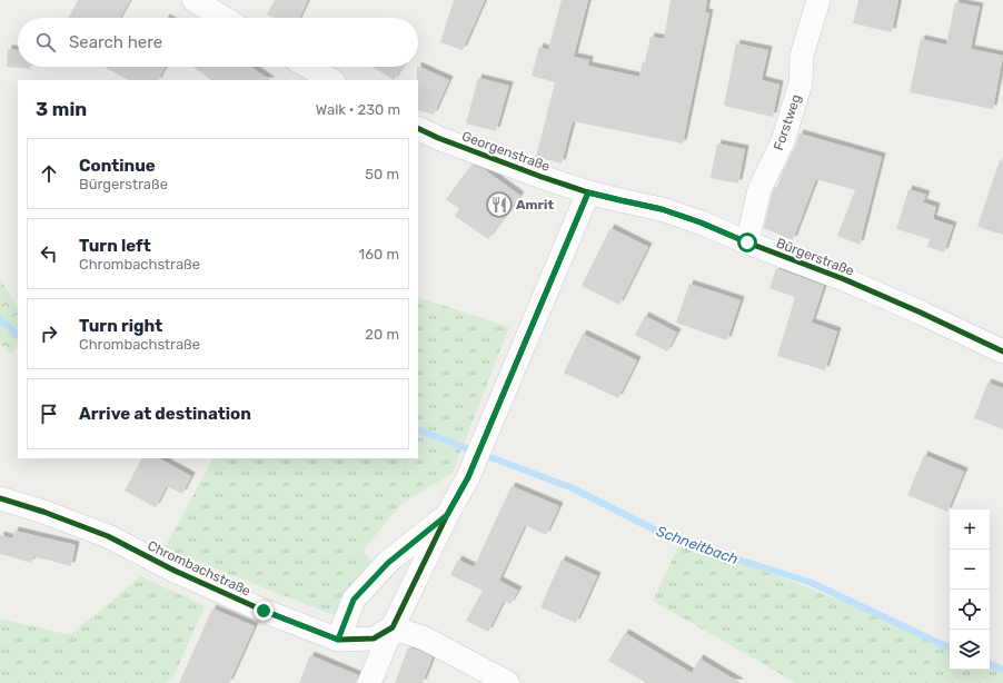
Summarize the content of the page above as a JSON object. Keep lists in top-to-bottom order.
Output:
{
  "streets": {
    "street": [
      "Forstweg",
      "Georgenstraße",
      "Bürgerstraße",
      "Chrombachstraße"
    ]
  },
  "crossings": [
    ["Forstweg", "Bürgerstraße"],
    ["Georgenstraße", "Bürgerstraße"]
  ],
  "water": ["Schneitbach"],
  "places": {
    "restaurant": ["Amrit"]
  },
  "page": {
    "search": "Search here",
    "heading": ["3 min", "Walk · 230 m"],
    "list": [
      ["Continue", "Bürgerstraße", "50 m"],
      ["Turn left", "Chrombachstraße", "160 m"],
      ["Turn right", "Chrombachstraße", "20 m"],
      "Arrive at destination"
    ],
    "map_buttons": ["+", "−"]
  }
}
